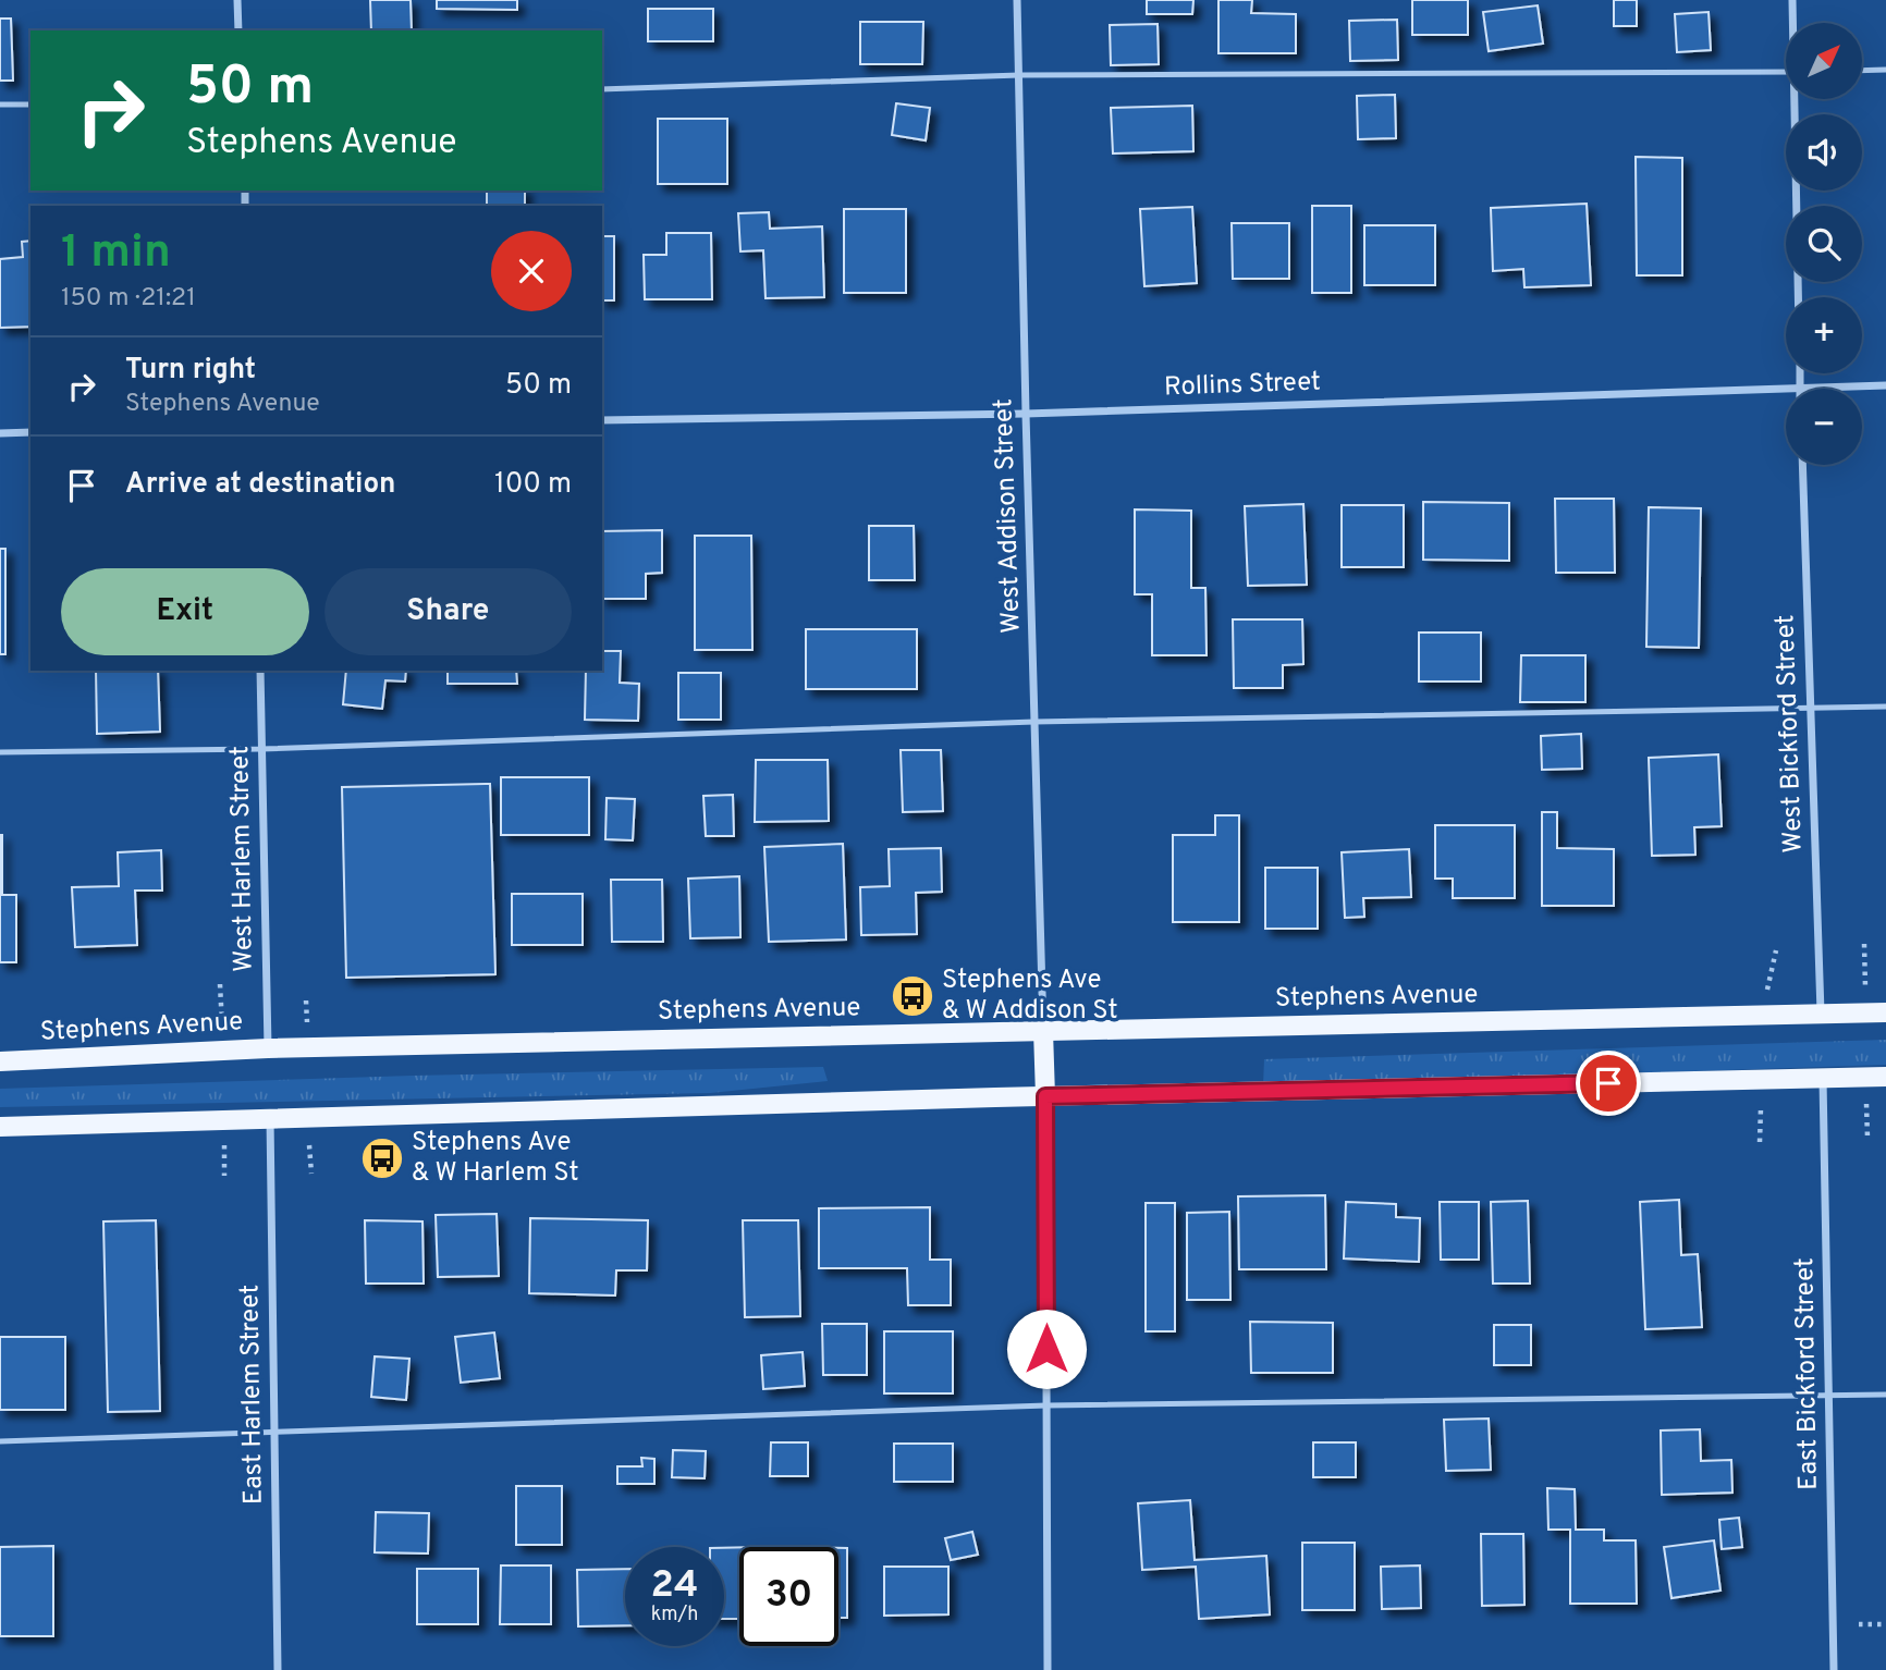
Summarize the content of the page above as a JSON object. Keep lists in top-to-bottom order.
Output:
{
  "streets": {
    "main road": ["Stephens Avenue"],
    "street": [
      "Rollins Street",
      "West Addison Street",
      "West Bickford Street",
      "West Harlem Street",
      "East Bickford Street",
      "East Harlem Street"
    ]
  },
  "crossings": [
    ["Rollins Street", "West Addison Street"],
    ["West Addison Street", "Stephens Avenue"],
    ["West Bickford Street", "Stephens Avenue"],
    ["West Harlem Street", "Stephens Avenue"]
  ],
  "places": {
    "bus stop": ["Stephens Ave & W Addison St", "Stephens Ave & W Harlem St"]
  },
  "north": "top right",
  "page": {
    "map_buttons": ["+", "−"],
    "turn": ["50 m", "Stephens Avenue"],
    "heading": ["1 min", "150 m · 21:21"],
    "list": [
      {
        "name": "Turn right",
        "note": "Stephens Avenue",
        "value": "50 m"
      },
      {
        "name": "Arrive at destination",
        "value": "100 m"
      }
    ],
    "buttons": ["Exit", "Share"],
    "speed": "24 km/h",
    "limit": "30"
  }
}
